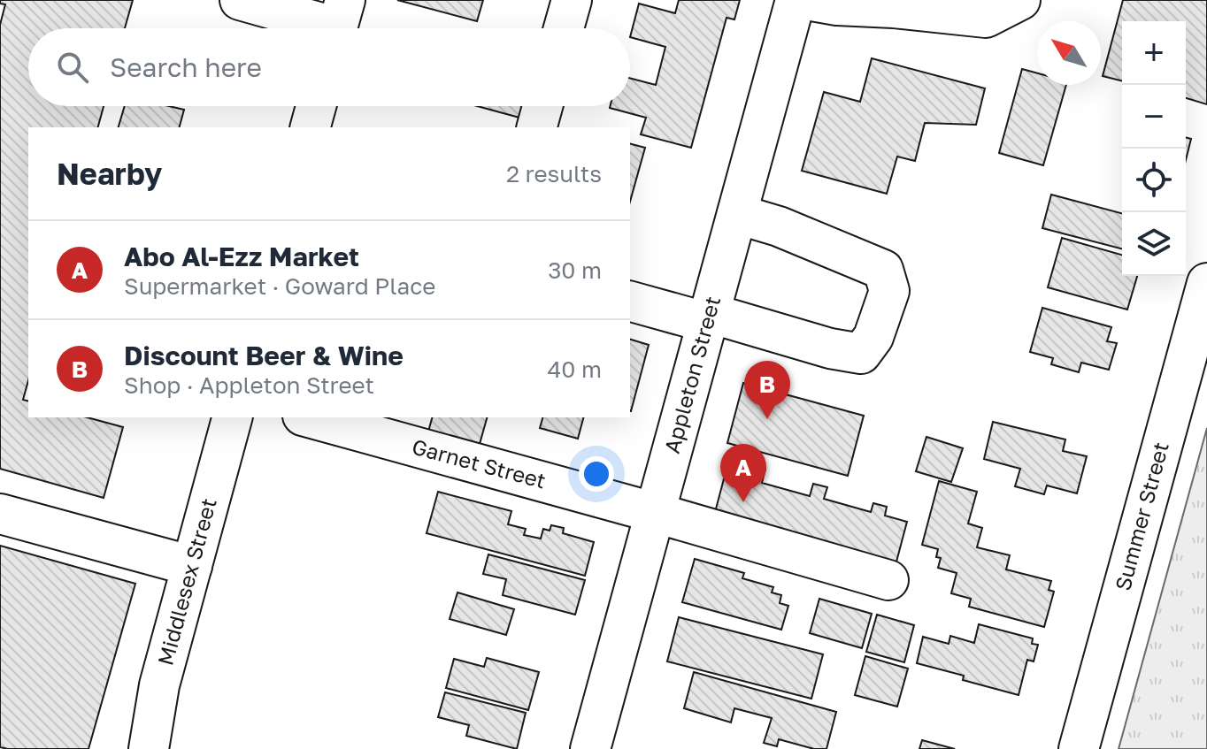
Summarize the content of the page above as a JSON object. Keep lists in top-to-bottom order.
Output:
{
  "streets": {
    "street": [
      "Appleton Street",
      "Garnet Street",
      "Summer Street",
      "Middlesex Street"
    ]
  },
  "crossings": [
    ["Appleton Street", "Garnet Street"]
  ],
  "north": "top left",
  "page": {
    "map_buttons": ["+", "−"],
    "search": "Search here",
    "heading": ["Nearby", "2 results"],
    "list": [
      {
        "mark": "A",
        "name": "Abo Al-Ezz Market",
        "note": "Supermarket · Goward Place",
        "value": "30 m"
      },
      {
        "mark": "B",
        "name": "Discount Beer & Wine",
        "note": "Shop · Appleton Street",
        "value": "40 m"
      }
    ],
    "pins": ["B", "A"]
  }
}
